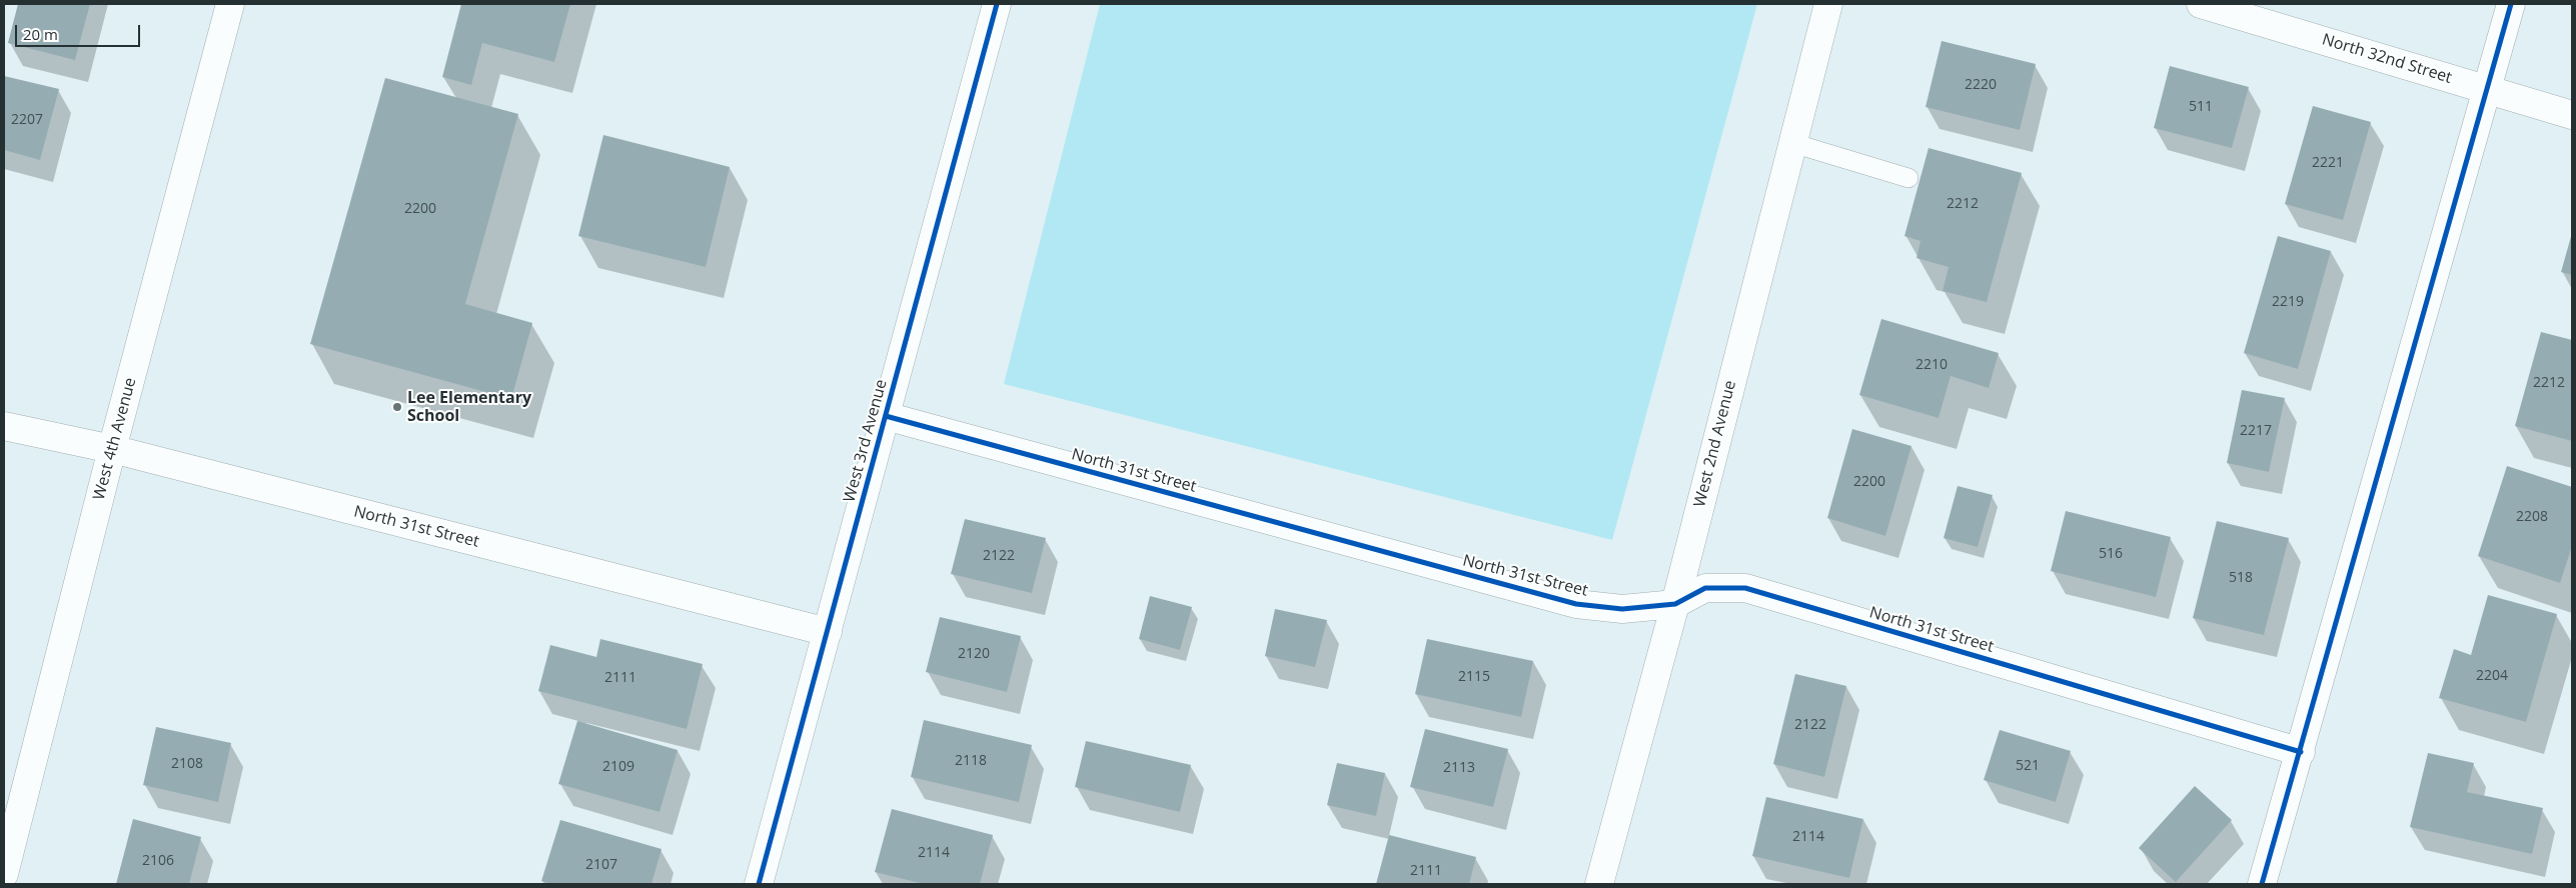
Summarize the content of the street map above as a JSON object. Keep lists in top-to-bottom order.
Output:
{
  "streets": {
    "street": [
      "North 32nd Street",
      "West 4th Avenue",
      "West 3rd Avenue",
      "West 2nd Avenue",
      "North 31st Street"
    ]
  },
  "crossings": [
    ["West 4th Avenue", "North 31st Street"],
    ["West 3rd Avenue", "North 31st Street"],
    ["West 2nd Avenue", "North 31st Street"]
  ],
  "places": ["Lee Elementary School"],
  "house_numbers": [
    "2220",
    "511",
    "2207",
    "2221",
    "2212",
    "2200",
    "2219",
    "2210",
    "2212",
    "2217",
    "2200",
    "2208",
    "516",
    "2122",
    "518",
    "2120",
    "2204",
    "2115",
    "2111",
    "2122",
    "2118",
    "2108",
    "521",
    "2109",
    "2113",
    "2114",
    "2114",
    "2106",
    "2107",
    "2111"
  ],
  "scale_bar": "20 m"
}
